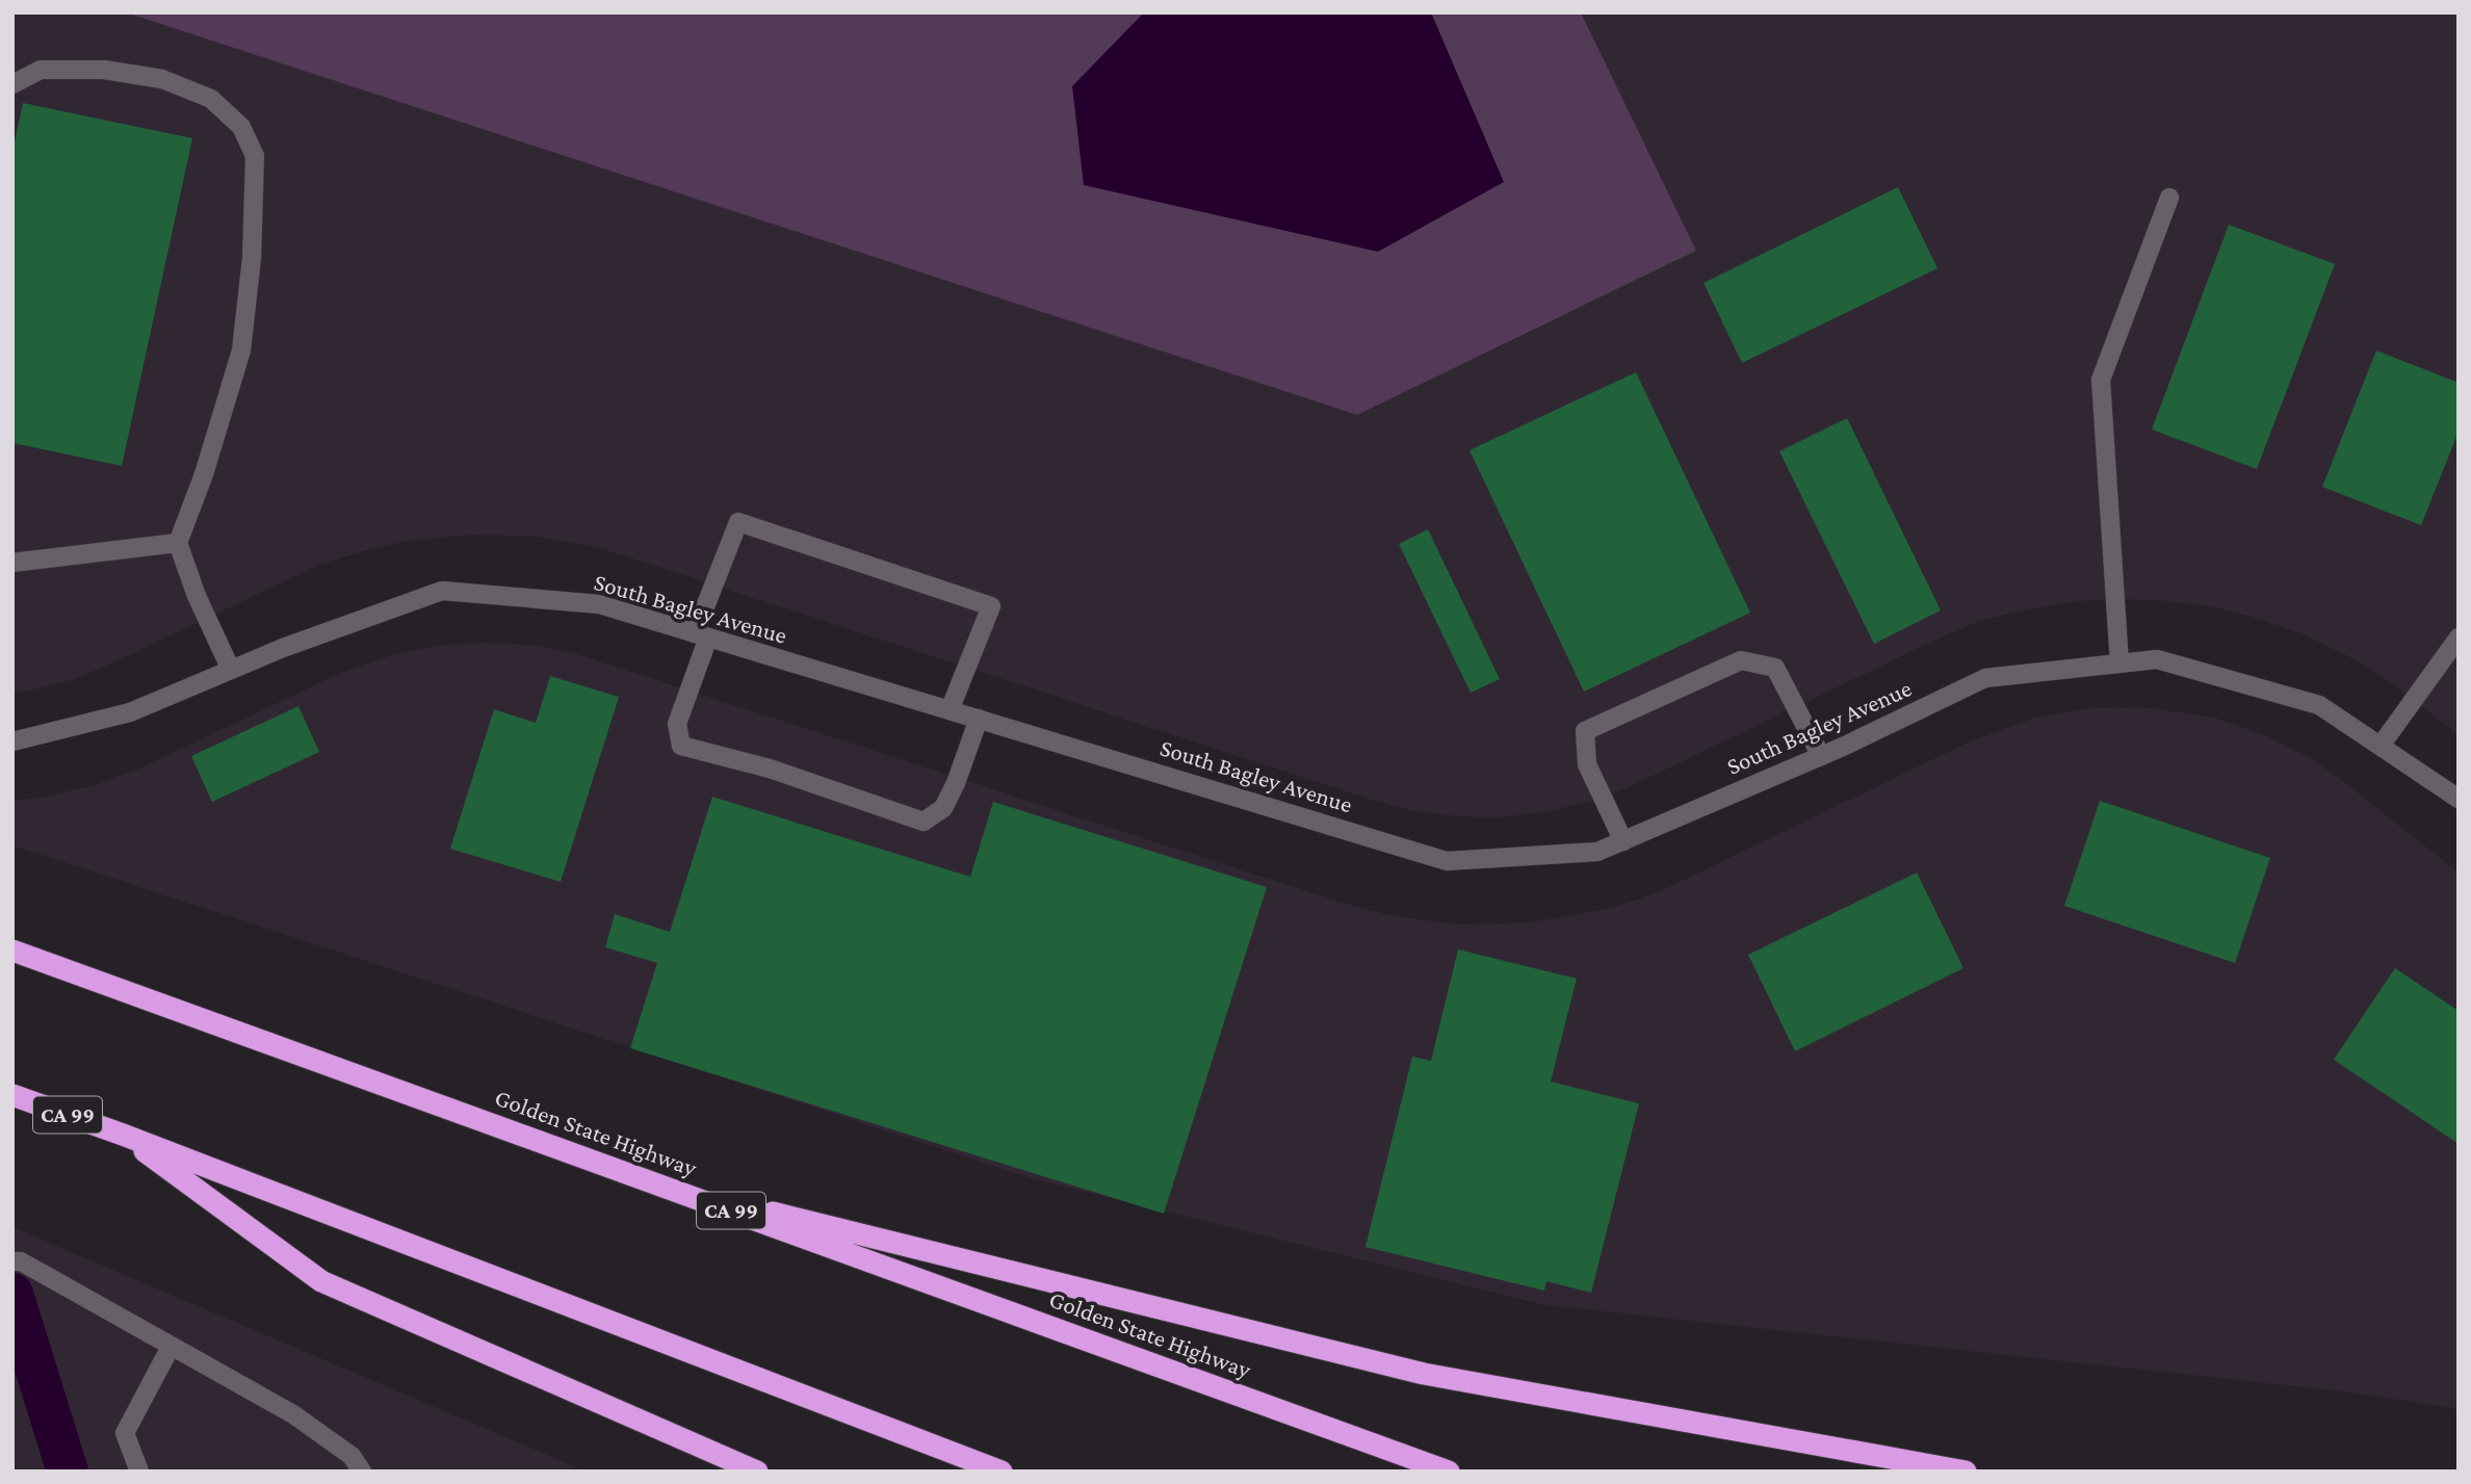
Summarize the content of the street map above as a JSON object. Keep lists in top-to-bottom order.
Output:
{
  "streets": {
    "highway": ["CA 99", "Golden State Highway"],
    "street": ["South Bagley Avenue"]
  }
}
